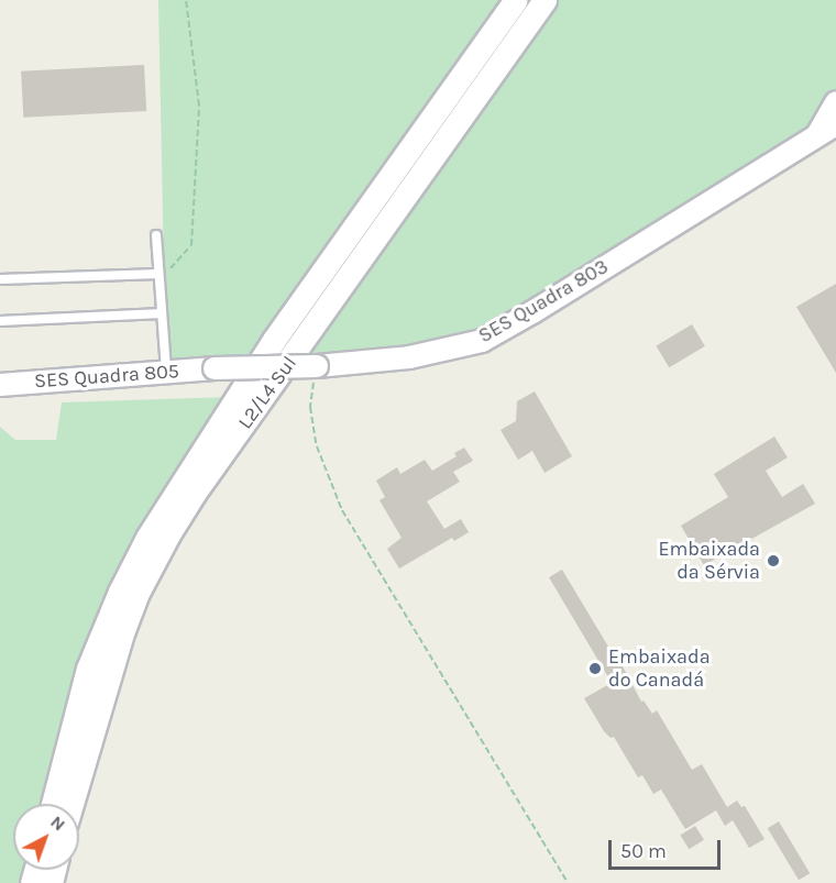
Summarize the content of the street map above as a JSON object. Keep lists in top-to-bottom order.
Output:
{
  "streets": {
    "main road": ["L2/L4 Sul"],
    "street": ["SES Quadra 803", "SES Quadra 805"]
  },
  "crossings": [
    ["SES Quadra 803", "SES Quadra 805"]
  ],
  "places": ["Embaixada da Sérvia", "Embaixada do Canadá"],
  "scale_bar": "50 m",
  "north": "top right"
}
